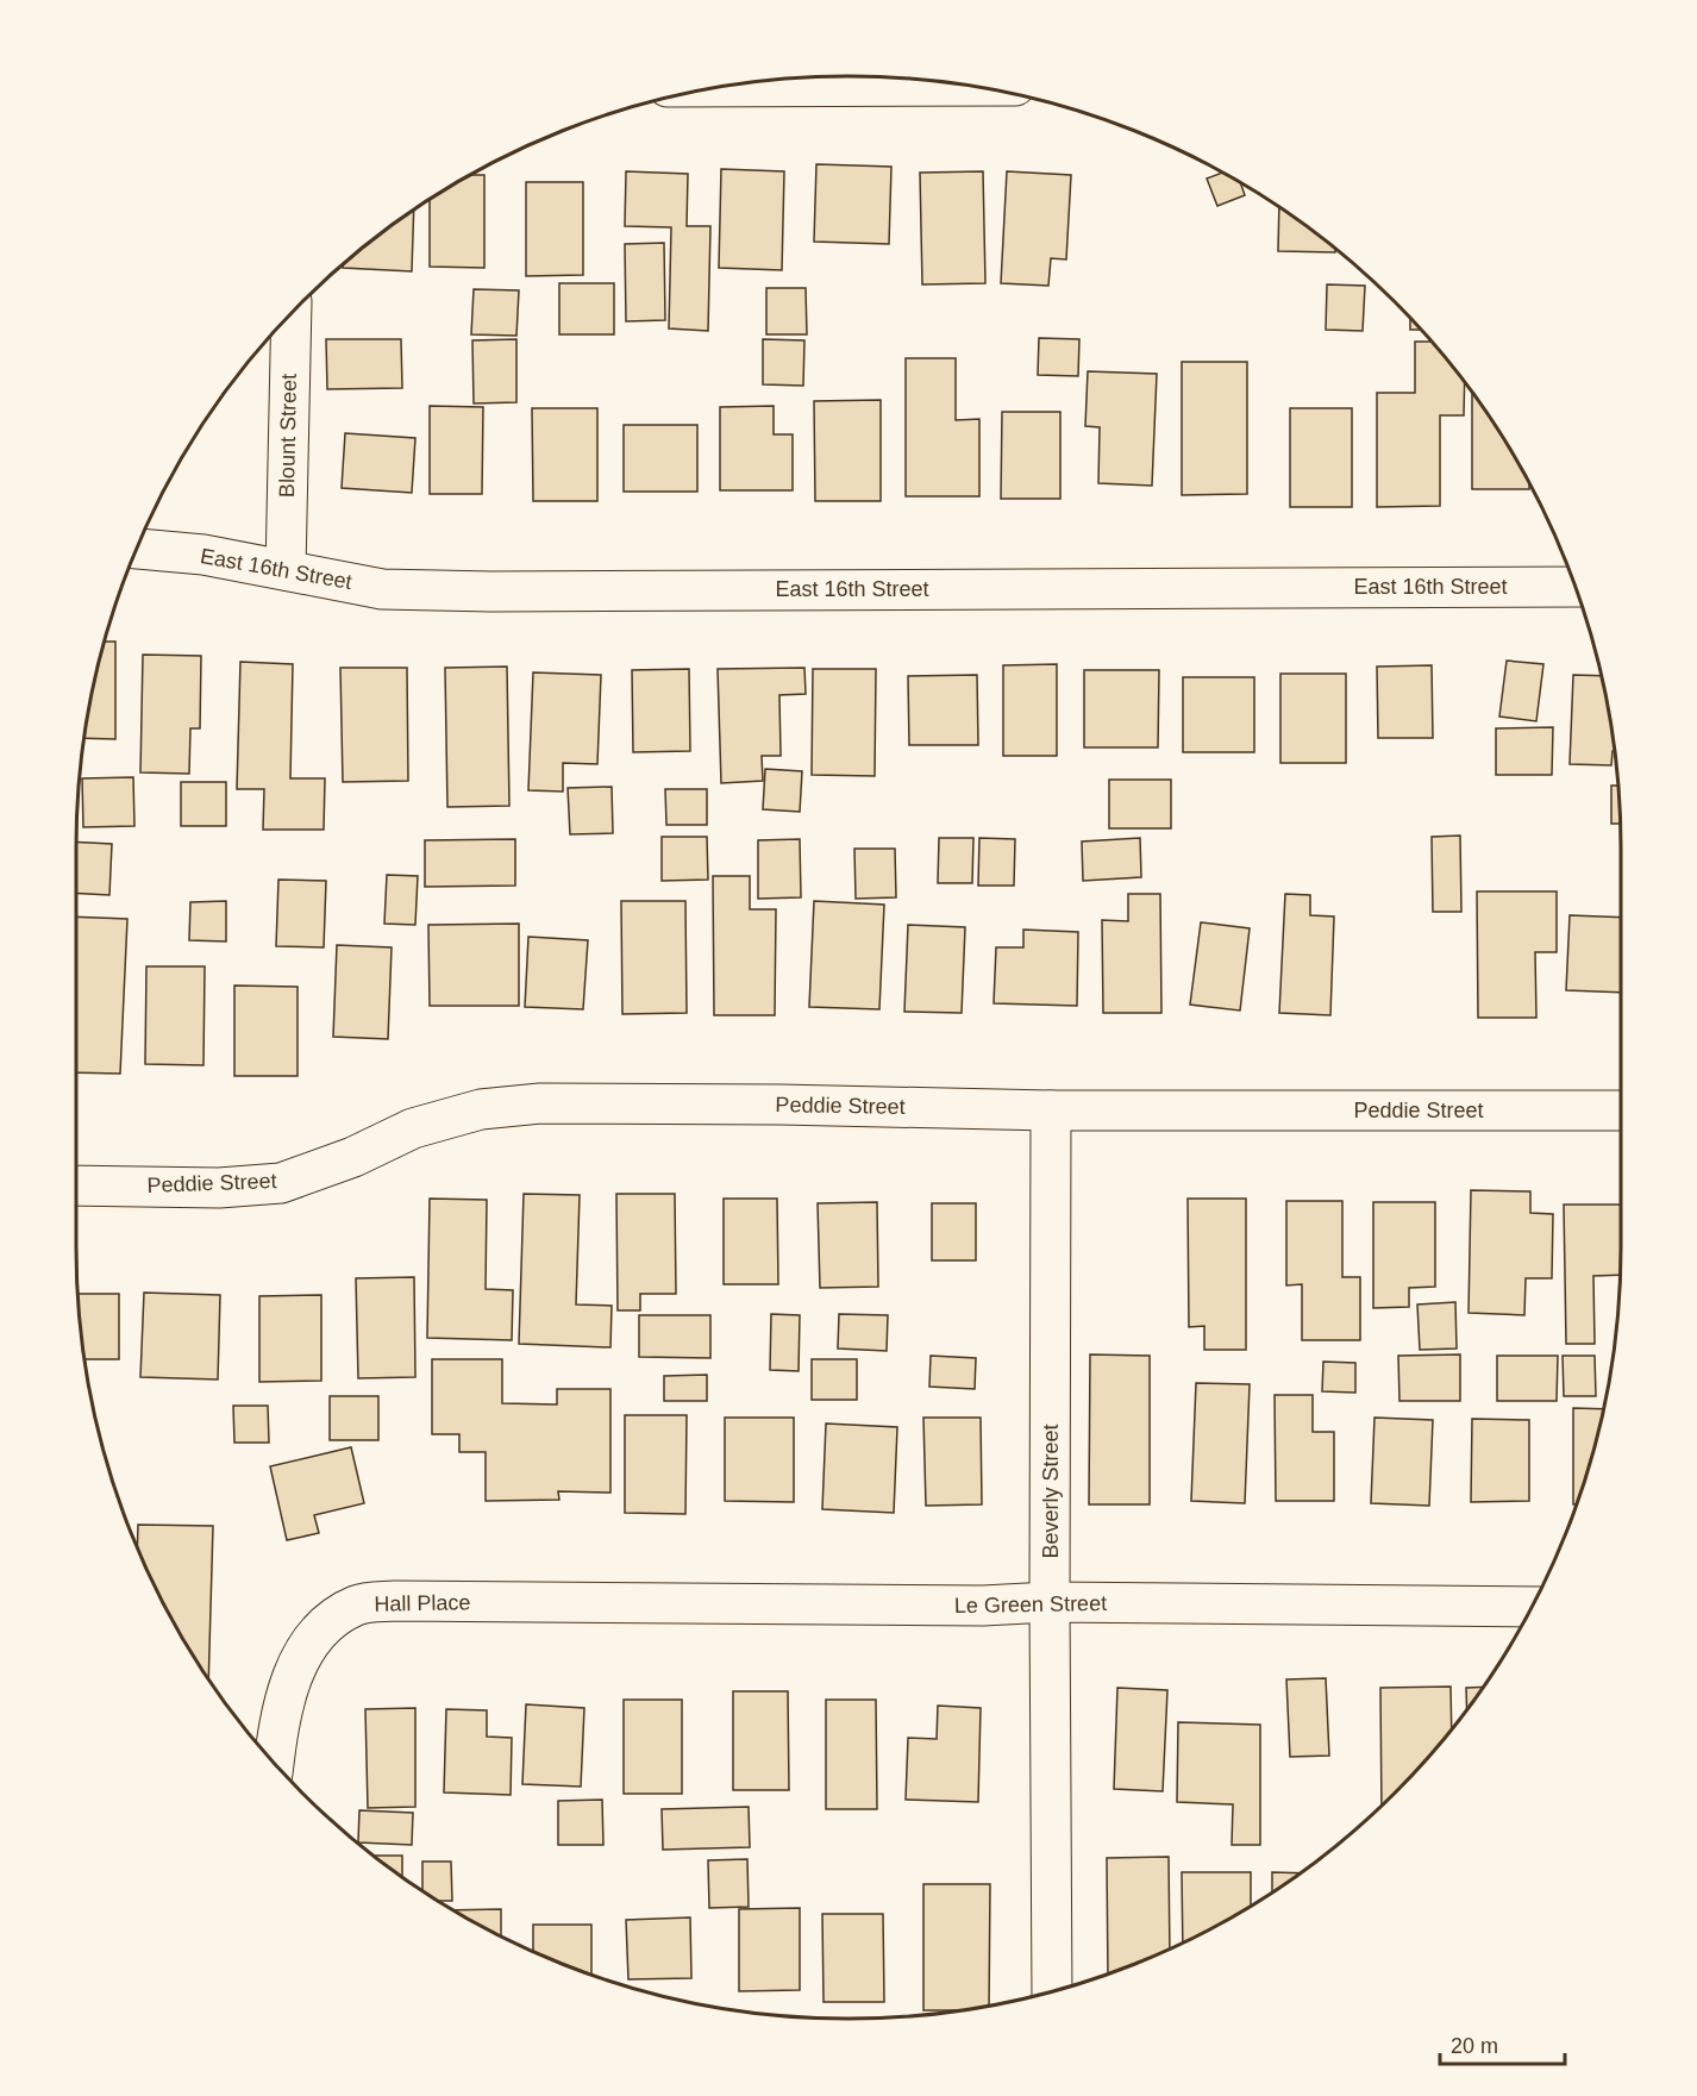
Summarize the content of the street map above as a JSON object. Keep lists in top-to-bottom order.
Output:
{
  "streets": {
    "street": [
      "Blount Street",
      "East 16th Street",
      "Peddie Street",
      "Beverly Street",
      "Hall Place",
      "Le Green Street"
    ]
  },
  "crossings": [
    ["Blount Street", "East 16th Street"],
    ["Peddie Street", "Beverly Street"],
    ["Beverly Street", "Le Green Street"],
    ["Hall Place", "Le Green Street"]
  ],
  "scale_bar": "20 m"
}
